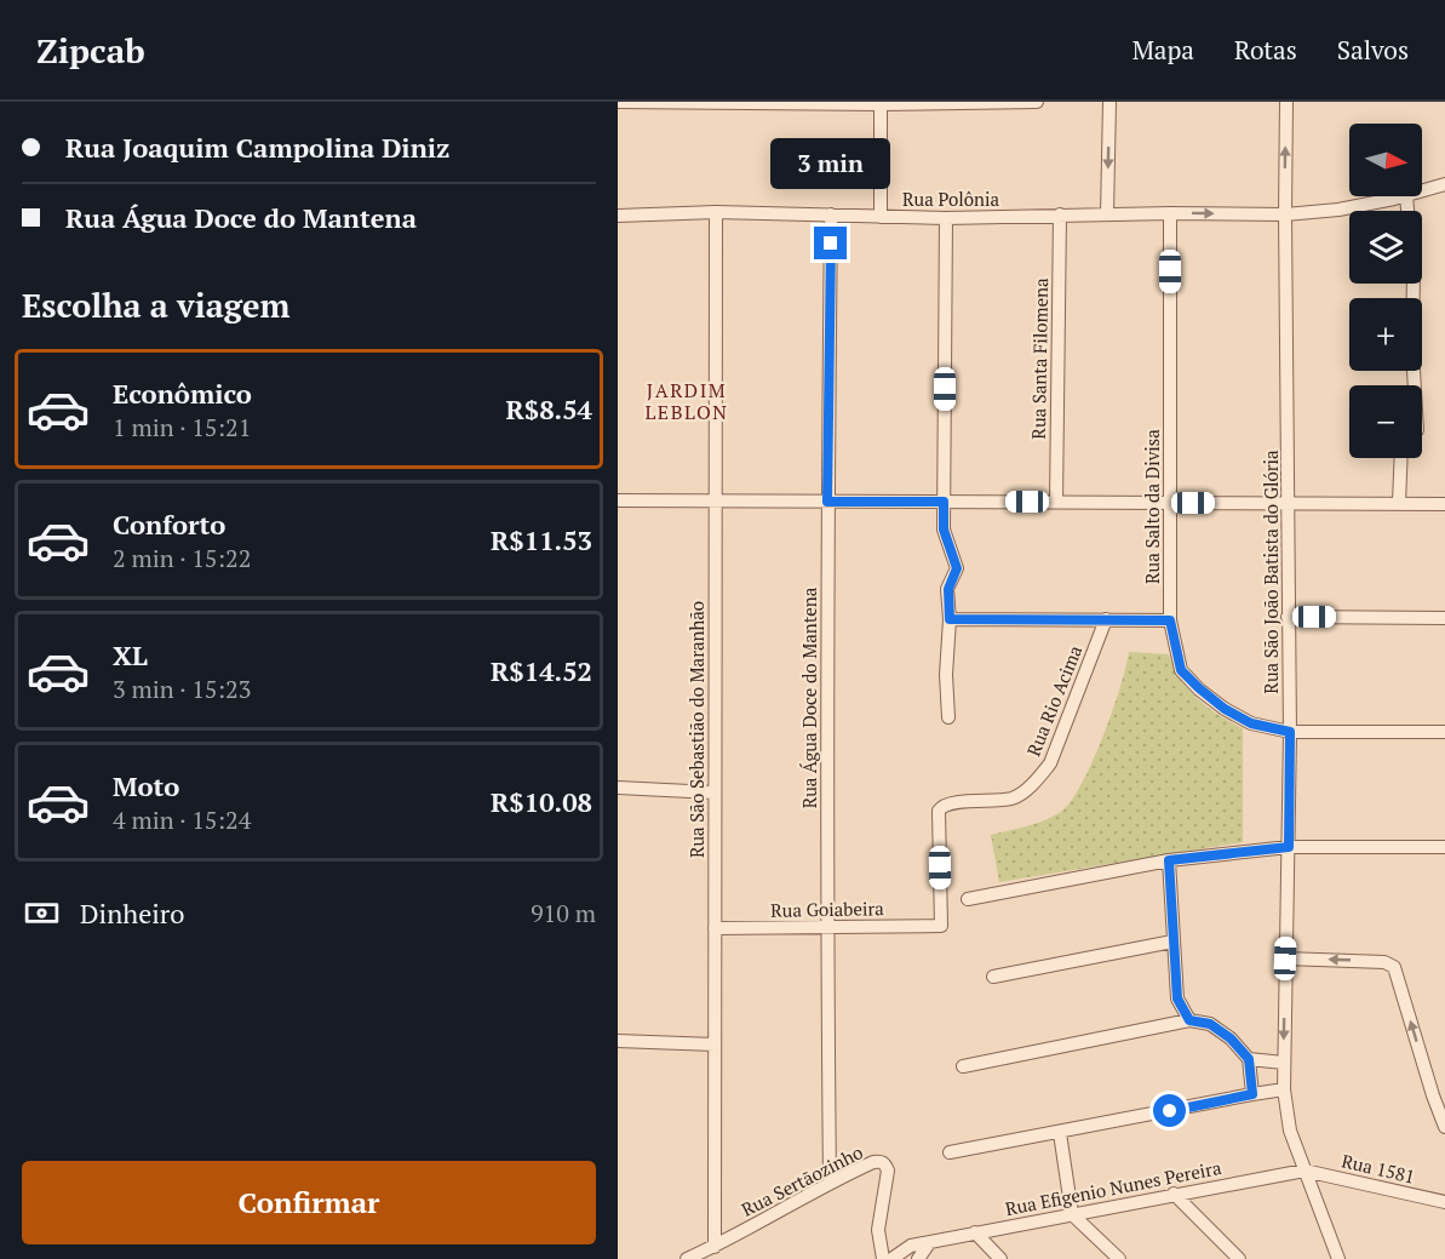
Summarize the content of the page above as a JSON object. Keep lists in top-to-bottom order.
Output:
{
  "streets": {
    "street": [
      "Rua Polônia",
      "Rua Santa Filomena",
      "Rua Salto da Divisa",
      "Rua São João Batista do Glória",
      "Rua Água Doce do Mantena",
      "Rua Rio Acima",
      "Rua São Sebastião do Maranhão",
      "Rua Goiabeira",
      "Rua 1581",
      "Rua Sertãozinho",
      "Rua Efigenio Nunes Pereira"
    ]
  },
  "crossings": [
    ["Rua Polônia", "Rua Santa Filomena"],
    ["Rua Polônia", "Rua Salto da Divisa"],
    ["Rua Polônia", "Rua São João Batista do Glória"],
    ["Rua Polônia", "Rua Água Doce do Mantena"],
    ["Rua Polônia", "Rua São Sebastião do Maranhão"],
    ["Rua Salto da Divisa", "Rua São João Batista do Glória"],
    ["Rua São João Batista do Glória", "Rua 1581"],
    ["Rua São João Batista do Glória", "Rua Efigenio Nunes Pereira"],
    ["Rua Água Doce do Mantena", "Rua Goiabeira"],
    ["Rua Água Doce do Mantena", "Rua Sertãozinho"],
    ["Rua Rio Acima", "Rua Goiabeira"],
    ["Rua São Sebastião do Maranhão", "Rua Goiabeira"],
    ["Rua São Sebastião do Maranhão", "Rua Sertãozinho"],
    ["Rua 1581", "Rua Efigenio Nunes Pereira"]
  ],
  "districts": ["JARDIM LEBLON"],
  "north": "right",
  "page": {
    "header": "Zipcab",
    "nav": ["Mapa", "Rotas", "Salvos"],
    "banner": ["Rua Joaquim Campolina Diniz", "Rua Água Doce do Mantena"],
    "map_buttons": ["+", "−"],
    "bubble": "3 min",
    "heading": "Escolha a viagem",
    "list": [
      {
        "name": "Econômico",
        "note": "1 min · 15:21",
        "value": "R$8.54"
      },
      {
        "name": "Conforto",
        "note": "2 min · 15:22",
        "value": "R$11.53"
      },
      {
        "name": "XL",
        "note": "3 min · 15:23",
        "value": "R$14.52"
      },
      {
        "name": "Moto",
        "note": "4 min · 15:24",
        "value": "R$10.08"
      }
    ],
    "pay": ["Dinheiro", "910 m"],
    "buttons": "Confirmar"
  }
}
